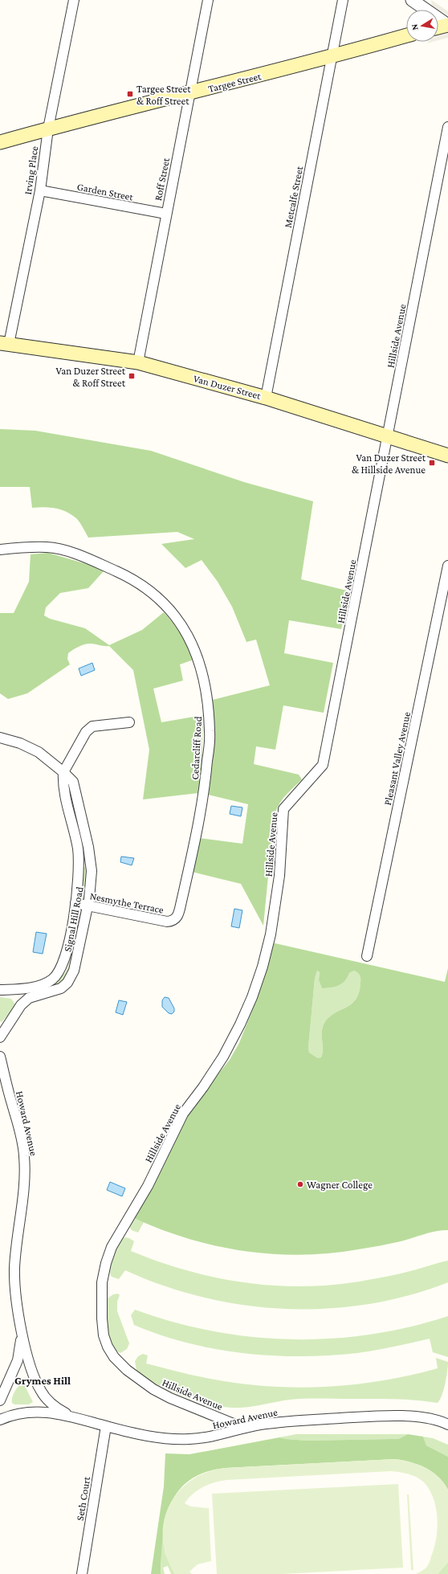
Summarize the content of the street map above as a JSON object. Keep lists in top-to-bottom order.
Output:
{
  "streets": {
    "main road": ["Targee Street", "Van Duzer Street"],
    "street": [
      "Irving Place",
      "Roff Street",
      "Garden Street",
      "Metcalfe Street",
      "Hillside Avenue",
      "Cedarcliff Road",
      "Pleasant Valley Avenue",
      "Nesmythe Terrace",
      "Signal Hill Road",
      "Howard Avenue",
      "Seth Court"
    ]
  },
  "crossings": [
    ["Targee Street", "Irving Place"],
    ["Targee Street", "Roff Street"],
    ["Targee Street", "Metcalfe Street"],
    ["Irving Place", "Garden Street"],
    ["Irving Place", "Van Duzer Street"],
    ["Roff Street", "Garden Street"],
    ["Roff Street", "Van Duzer Street"],
    ["Metcalfe Street", "Van Duzer Street"],
    ["Hillside Avenue", "Van Duzer Street"],
    ["Hillside Avenue", "Howard Avenue"],
    ["Cedarcliff Road", "Nesmythe Terrace"],
    ["Nesmythe Terrace", "Signal Hill Road"],
    ["Howard Avenue", "Seth Court"]
  ],
  "districts": ["Grymes Hill"],
  "places": {
    "transit": ["Targee Street & Roff Street", "Van Duzer Street & Roff Street", "Van Duzer Street & Hillside Avenue"],
    "other": ["Wagner College"]
  },
  "north": "left"
}
